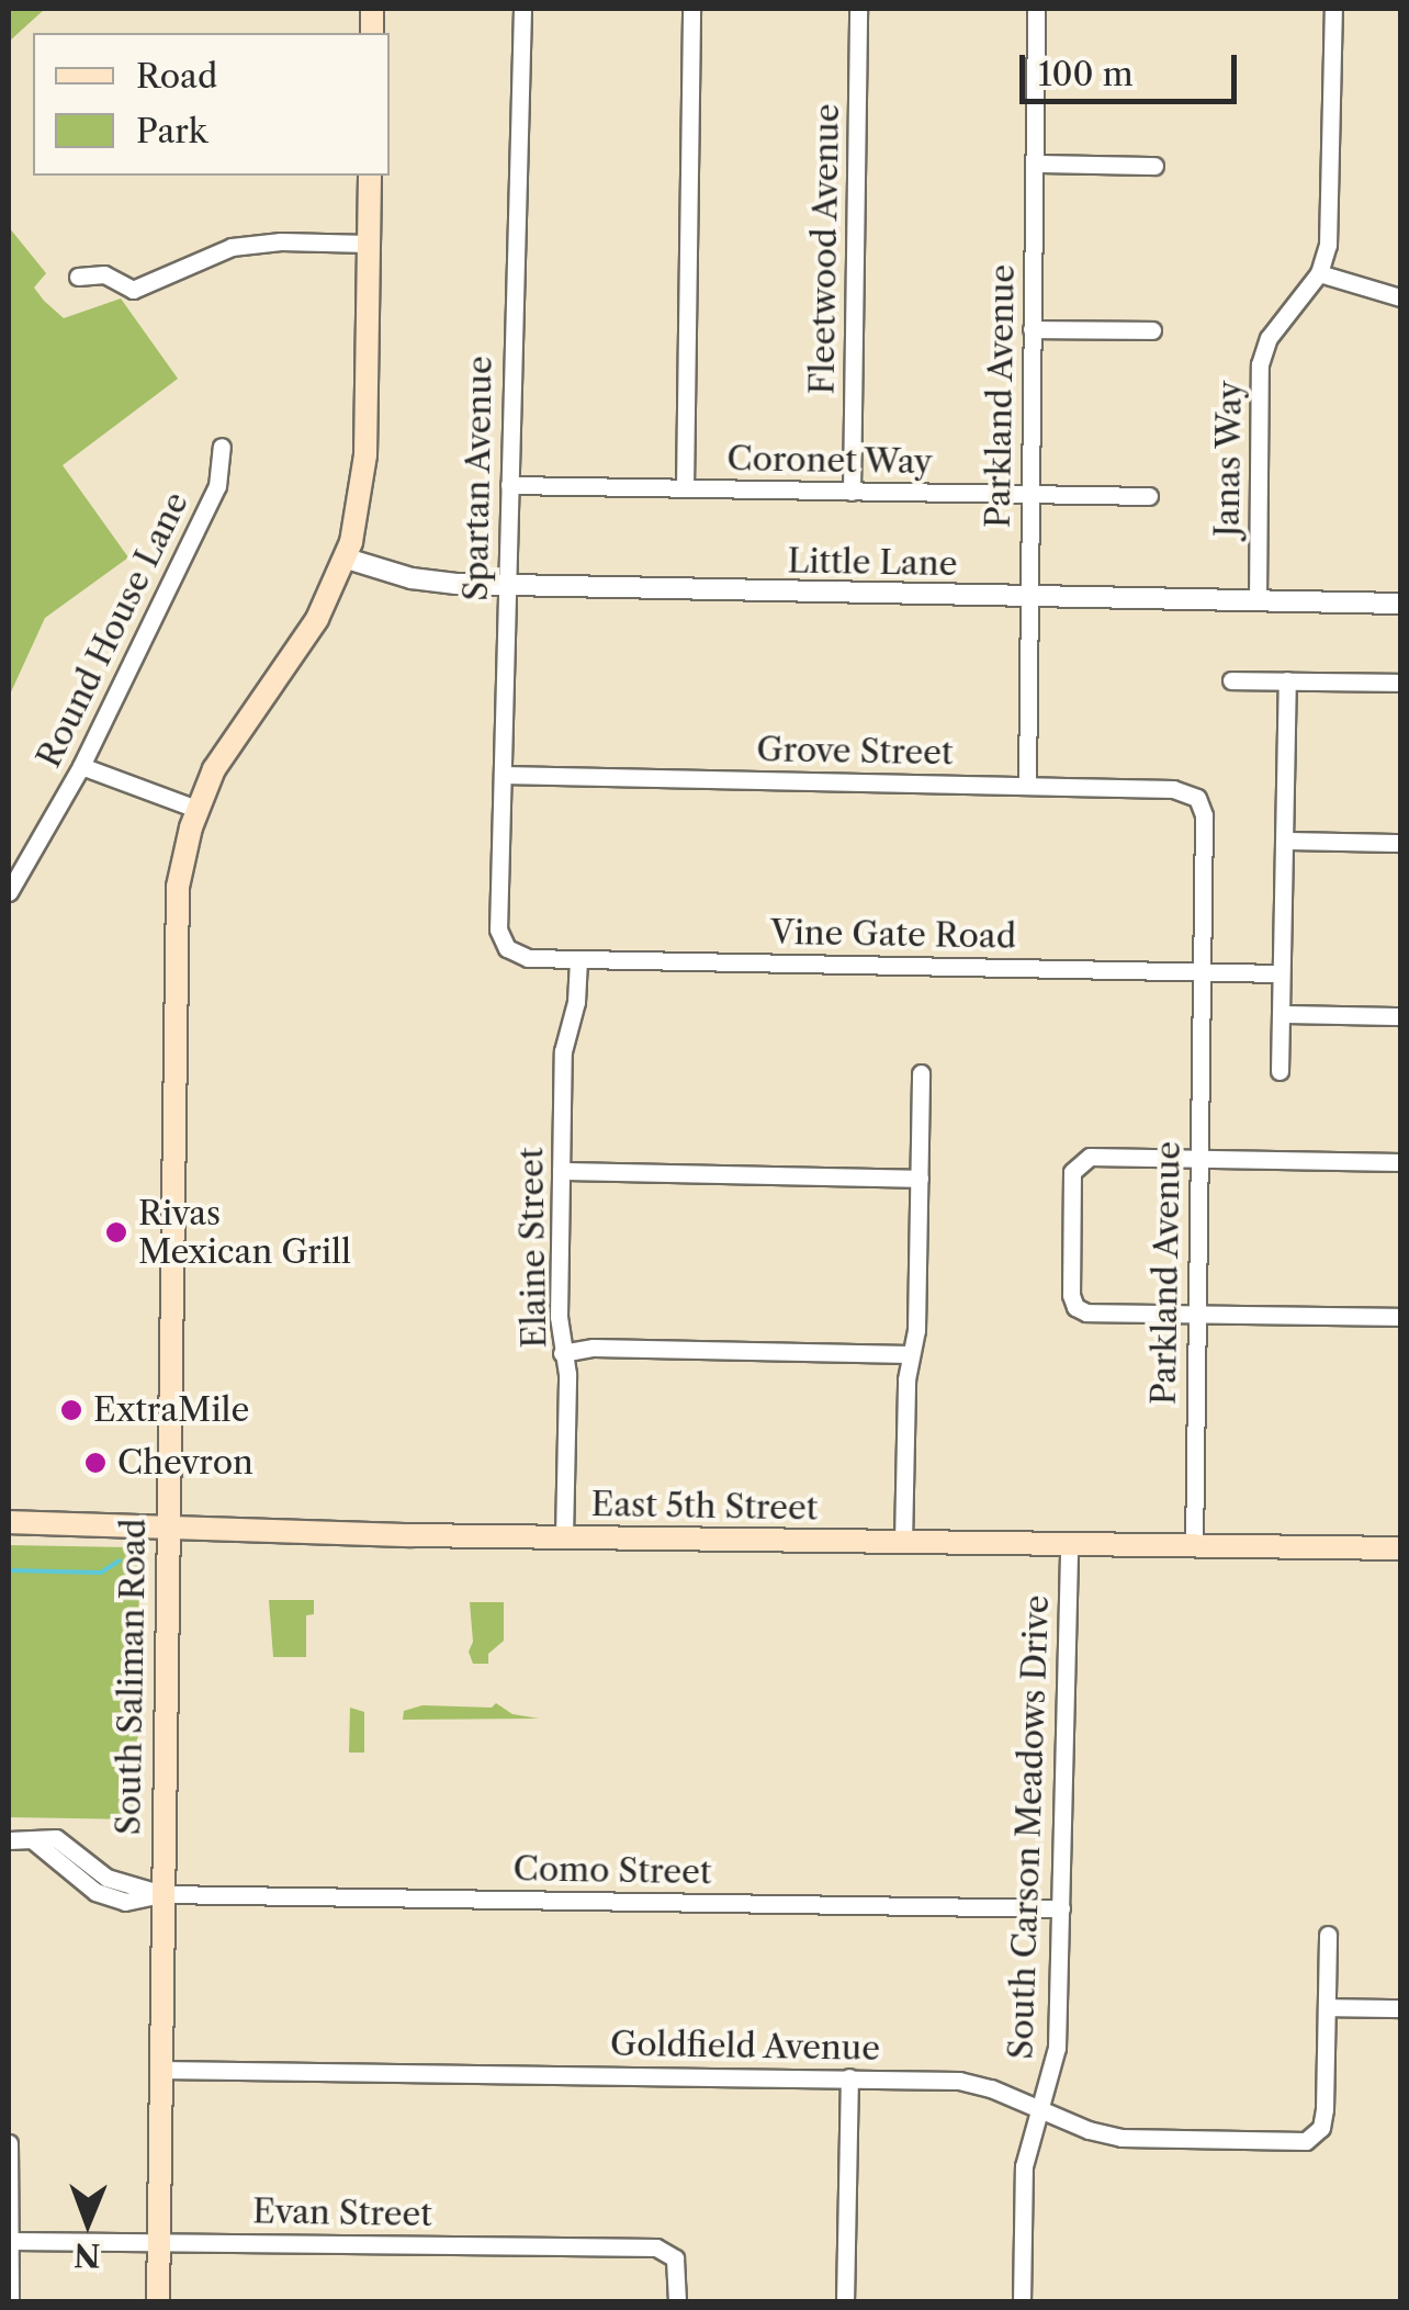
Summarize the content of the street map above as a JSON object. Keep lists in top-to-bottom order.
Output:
{
  "streets": {
    "main road": ["East 5th Street", "South Saliman Road"],
    "street": [
      "Fleetwood Avenue",
      "Parkland Avenue",
      "Janas Way",
      "Coronet Way",
      "Spartan Avenue",
      "Little Lane",
      "Round House Lane",
      "Grove Street",
      "Vine Gate Road",
      "Elaine Street",
      "South Carson Meadows Drive",
      "Como Street",
      "Goldfield Avenue",
      "Evan Street"
    ]
  },
  "crossings": [
    ["Fleetwood Avenue", "Coronet Way"],
    ["Parkland Avenue", "Coronet Way"],
    ["Parkland Avenue", "Little Lane"],
    ["Parkland Avenue", "Grove Street"],
    ["Parkland Avenue", "Vine Gate Road"],
    ["Parkland Avenue", "East 5th Street"],
    ["Janas Way", "Little Lane"],
    ["Coronet Way", "Spartan Avenue"],
    ["Spartan Avenue", "Little Lane"],
    ["Spartan Avenue", "Grove Street"],
    ["Spartan Avenue", "Vine Gate Road"],
    ["Little Lane", "South Saliman Road"],
    ["Vine Gate Road", "Elaine Street"],
    ["Elaine Street", "East 5th Street"],
    ["East 5th Street", "South Saliman Road"],
    ["East 5th Street", "South Carson Meadows Drive"],
    ["South Saliman Road", "Como Street"],
    ["South Saliman Road", "Goldfield Avenue"],
    ["South Saliman Road", "Evan Street"],
    ["South Carson Meadows Drive", "Como Street"],
    ["South Carson Meadows Drive", "Goldfield Avenue"]
  ],
  "places": ["Rivas Mexican Grill", "ExtraMile", "Chevron"],
  "legend": ["Road", "Park"],
  "scale_bar": "100 m",
  "north": "bottom"
}
